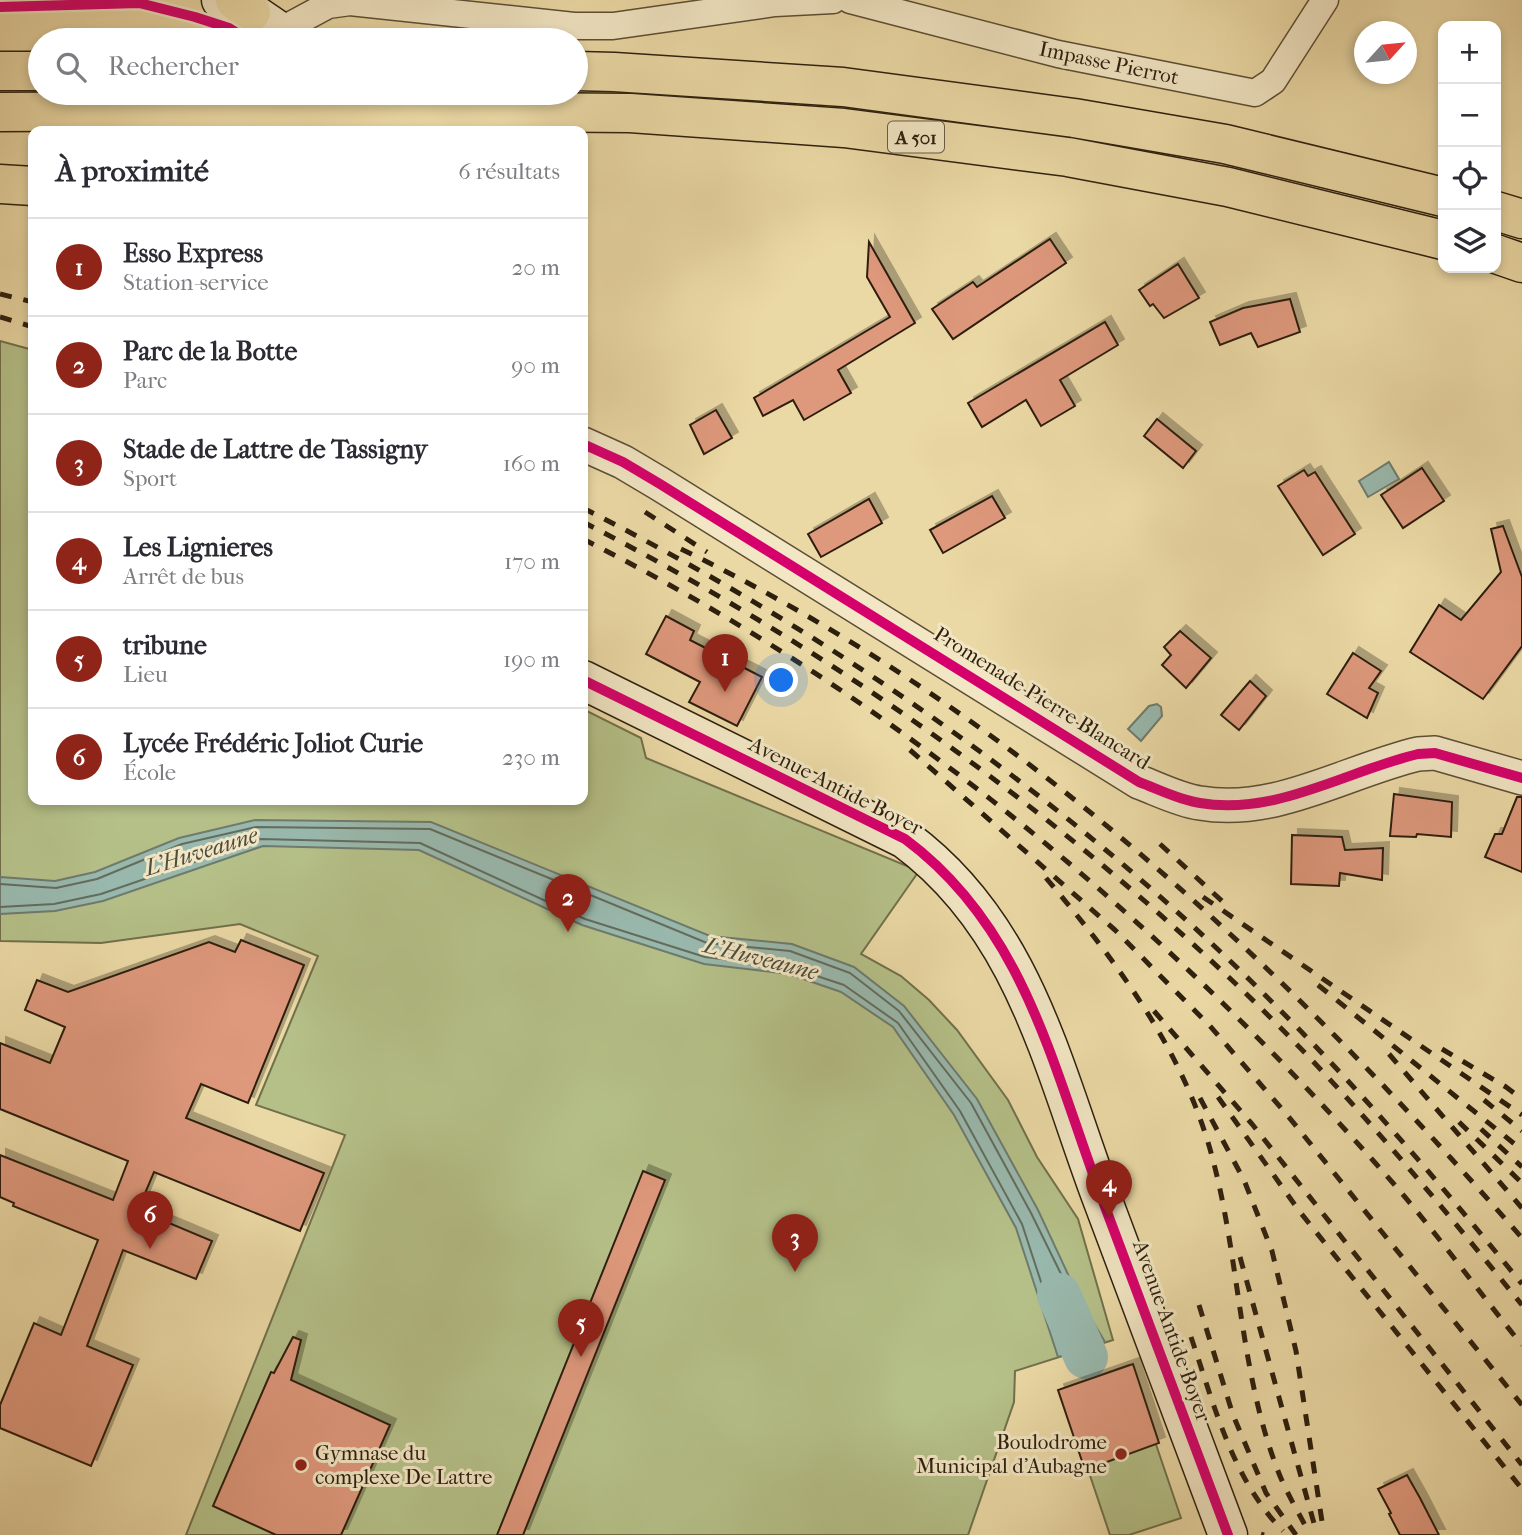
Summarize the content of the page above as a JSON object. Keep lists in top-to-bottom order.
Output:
{
  "streets": {
    "highway": ["A 501"],
    "main road": ["Avenue Antide Boyer"],
    "street": ["Impasse Pierrot", "Promenade Pierre Blancard"]
  },
  "water": ["L'Huveaune"],
  "places": ["Boulodrome Municipal d'Aubagne", "Gymnase du complexe De Lattre"],
  "north": "top right",
  "page": {
    "map_buttons": ["+", "−"],
    "search": "Rechercher",
    "heading": ["À proximité", "6 résultats"],
    "list": [
      {
        "mark": "1",
        "name": "Esso Express",
        "note": "Station-service",
        "value": "20 m"
      },
      {
        "mark": "2",
        "name": "Parc de la Botte",
        "note": "Parc",
        "value": "90 m"
      },
      {
        "mark": "3",
        "name": "Stade de Lattre de Tassigny",
        "note": "Sport",
        "value": "160 m"
      },
      {
        "mark": "4",
        "name": "Les Lignieres",
        "note": "Arrêt de bus",
        "value": "170 m"
      },
      {
        "mark": "5",
        "name": "tribune",
        "note": "Lieu",
        "value": "190 m"
      },
      {
        "mark": "6",
        "name": "Lycée Frédéric Joliot Curie",
        "note": "École",
        "value": "230 m"
      }
    ],
    "pins": [
      "1",
      "2",
      "4",
      "6",
      "3",
      "5"
    ]
  }
}
